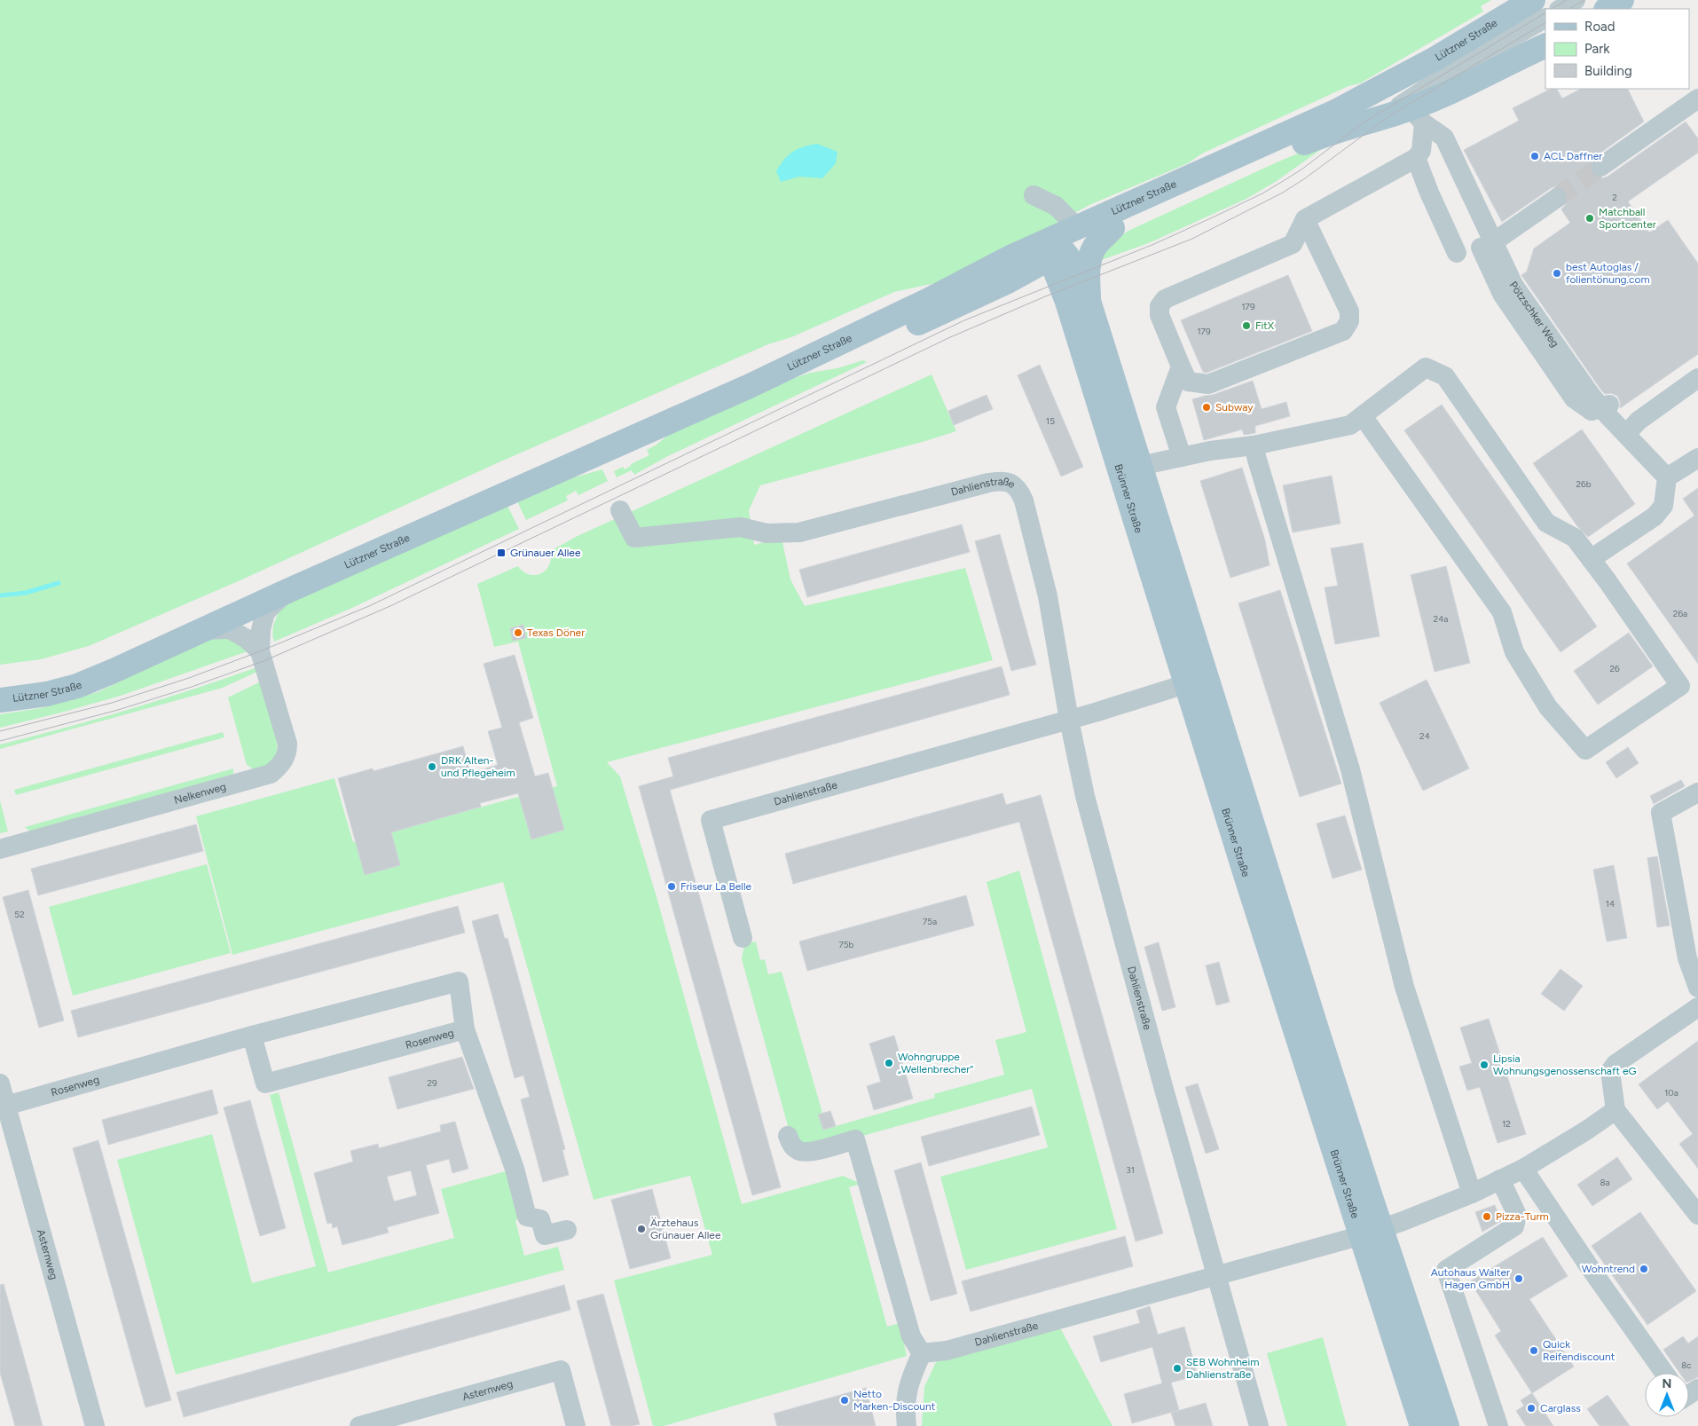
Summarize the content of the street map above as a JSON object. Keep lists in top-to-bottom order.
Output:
{
  "streets": {
    "main road": ["Lützner Straße", "Brünner Straße"],
    "street": [
      "Pötzschker Weg",
      "Dahlienstraße",
      "Nelkenweg",
      "Rosenweg",
      "Asternweg"
    ]
  },
  "crossings": [
    ["Lützner Straße", "Pötzschker Weg"],
    ["Lützner Straße", "Brünner Straße"],
    ["Lützner Straße", "Nelkenweg"],
    ["Dahlienstraße", "Brünner Straße"],
    ["Rosenweg", "Asternweg"]
  ],
  "places": {
    "other": [
      "ACL Daffner",
      "Matchball Sportcenter",
      "best Autoglas / folientönung.com",
      "FitX",
      "Subway",
      "Texas Döner",
      "DRK Alten- und Pflegeheim",
      "Friseur La Belle",
      "Wohngruppe „Wellenbrecher“",
      "Lipsia Wohnungsgenossenschaft eG",
      "Pizza-Turm",
      "Ärztehaus Grünauer Allee",
      "Wohntrend",
      "Autohaus Walter Hagen GmbH",
      "Quick Reifendiscount",
      "SEB Wohnheim Dahlienstraße",
      "Netto Marken-Discount",
      "Carglass"
    ],
    "transit": ["Grünauer Allee"]
  },
  "house_numbers": [
    "2",
    "179",
    "179",
    "15",
    "26b",
    "26a",
    "24a",
    "26",
    "24",
    "14",
    "52",
    "75a",
    "75b",
    "29",
    "10a",
    "12",
    "31",
    "8a",
    "8c"
  ],
  "legend": ["Road", "Park", "Building"],
  "north": "top"
}
